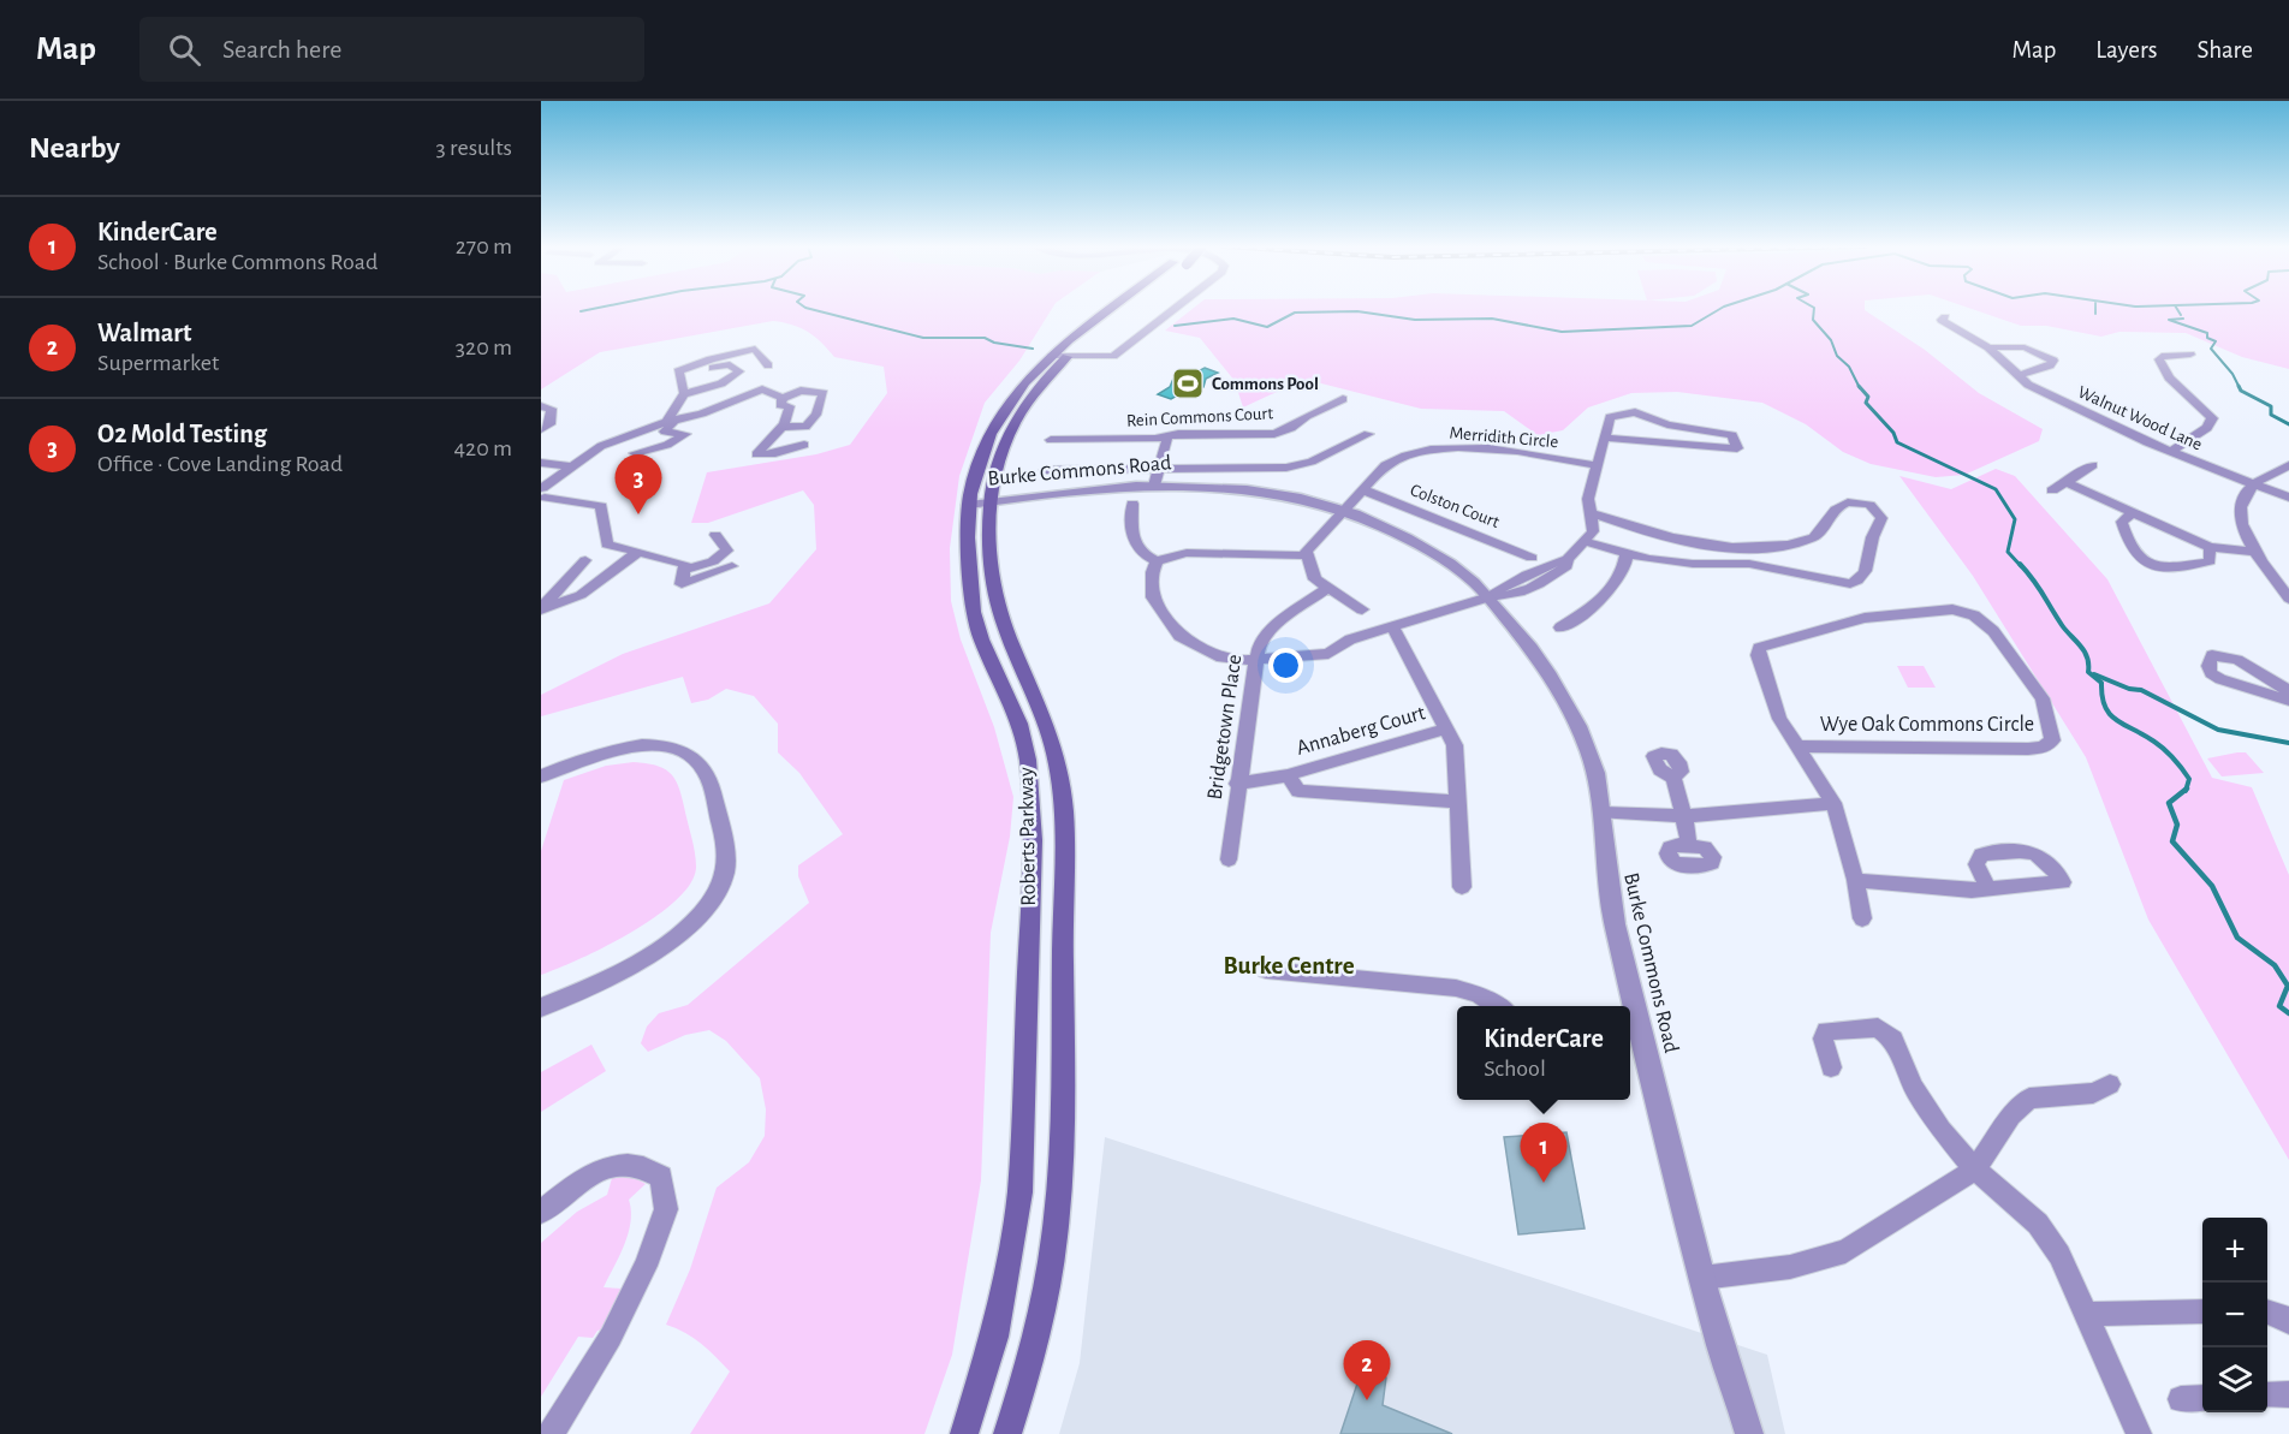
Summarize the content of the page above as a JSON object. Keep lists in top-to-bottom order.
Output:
{
  "streets": {
    "main road": ["Roberts Parkway"],
    "street": [
      "Rein Commons Court",
      "Walnut Wood Lane",
      "Merridith Circle",
      "Burke Commons Road",
      "Colston Court",
      "Wye Oak Commons Circle",
      "Bridgetown Place",
      "Annaberg Court"
    ]
  },
  "crossings": [
    ["Merridith Circle", "Burke Commons Road"],
    ["Merridith Circle", "Colston Court"],
    ["Burke Commons Road", "Roberts Parkway"],
    ["Bridgetown Place", "Annaberg Court"]
  ],
  "districts": ["Burke Centre"],
  "places": {
    "sports": ["Commons Pool"]
  },
  "page": {
    "header": "Map",
    "search": "Search here",
    "nav": ["Map", "Layers", "Share"],
    "heading": ["Nearby", "3 results"],
    "list": [
      {
        "mark": "1",
        "name": "KinderCare",
        "note": "School · Burke Commons Road",
        "value": "270 m"
      },
      {
        "mark": "2",
        "name": "Walmart",
        "note": "Supermarket",
        "value": "320 m"
      },
      {
        "mark": "3",
        "name": "O2 Mold Testing",
        "note": "Office · Cove Landing Road",
        "value": "420 m"
      }
    ],
    "pins": ["3", "1", "2"],
    "popup": ["KinderCare", "School"],
    "map_buttons": ["+", "−"]
  }
}
